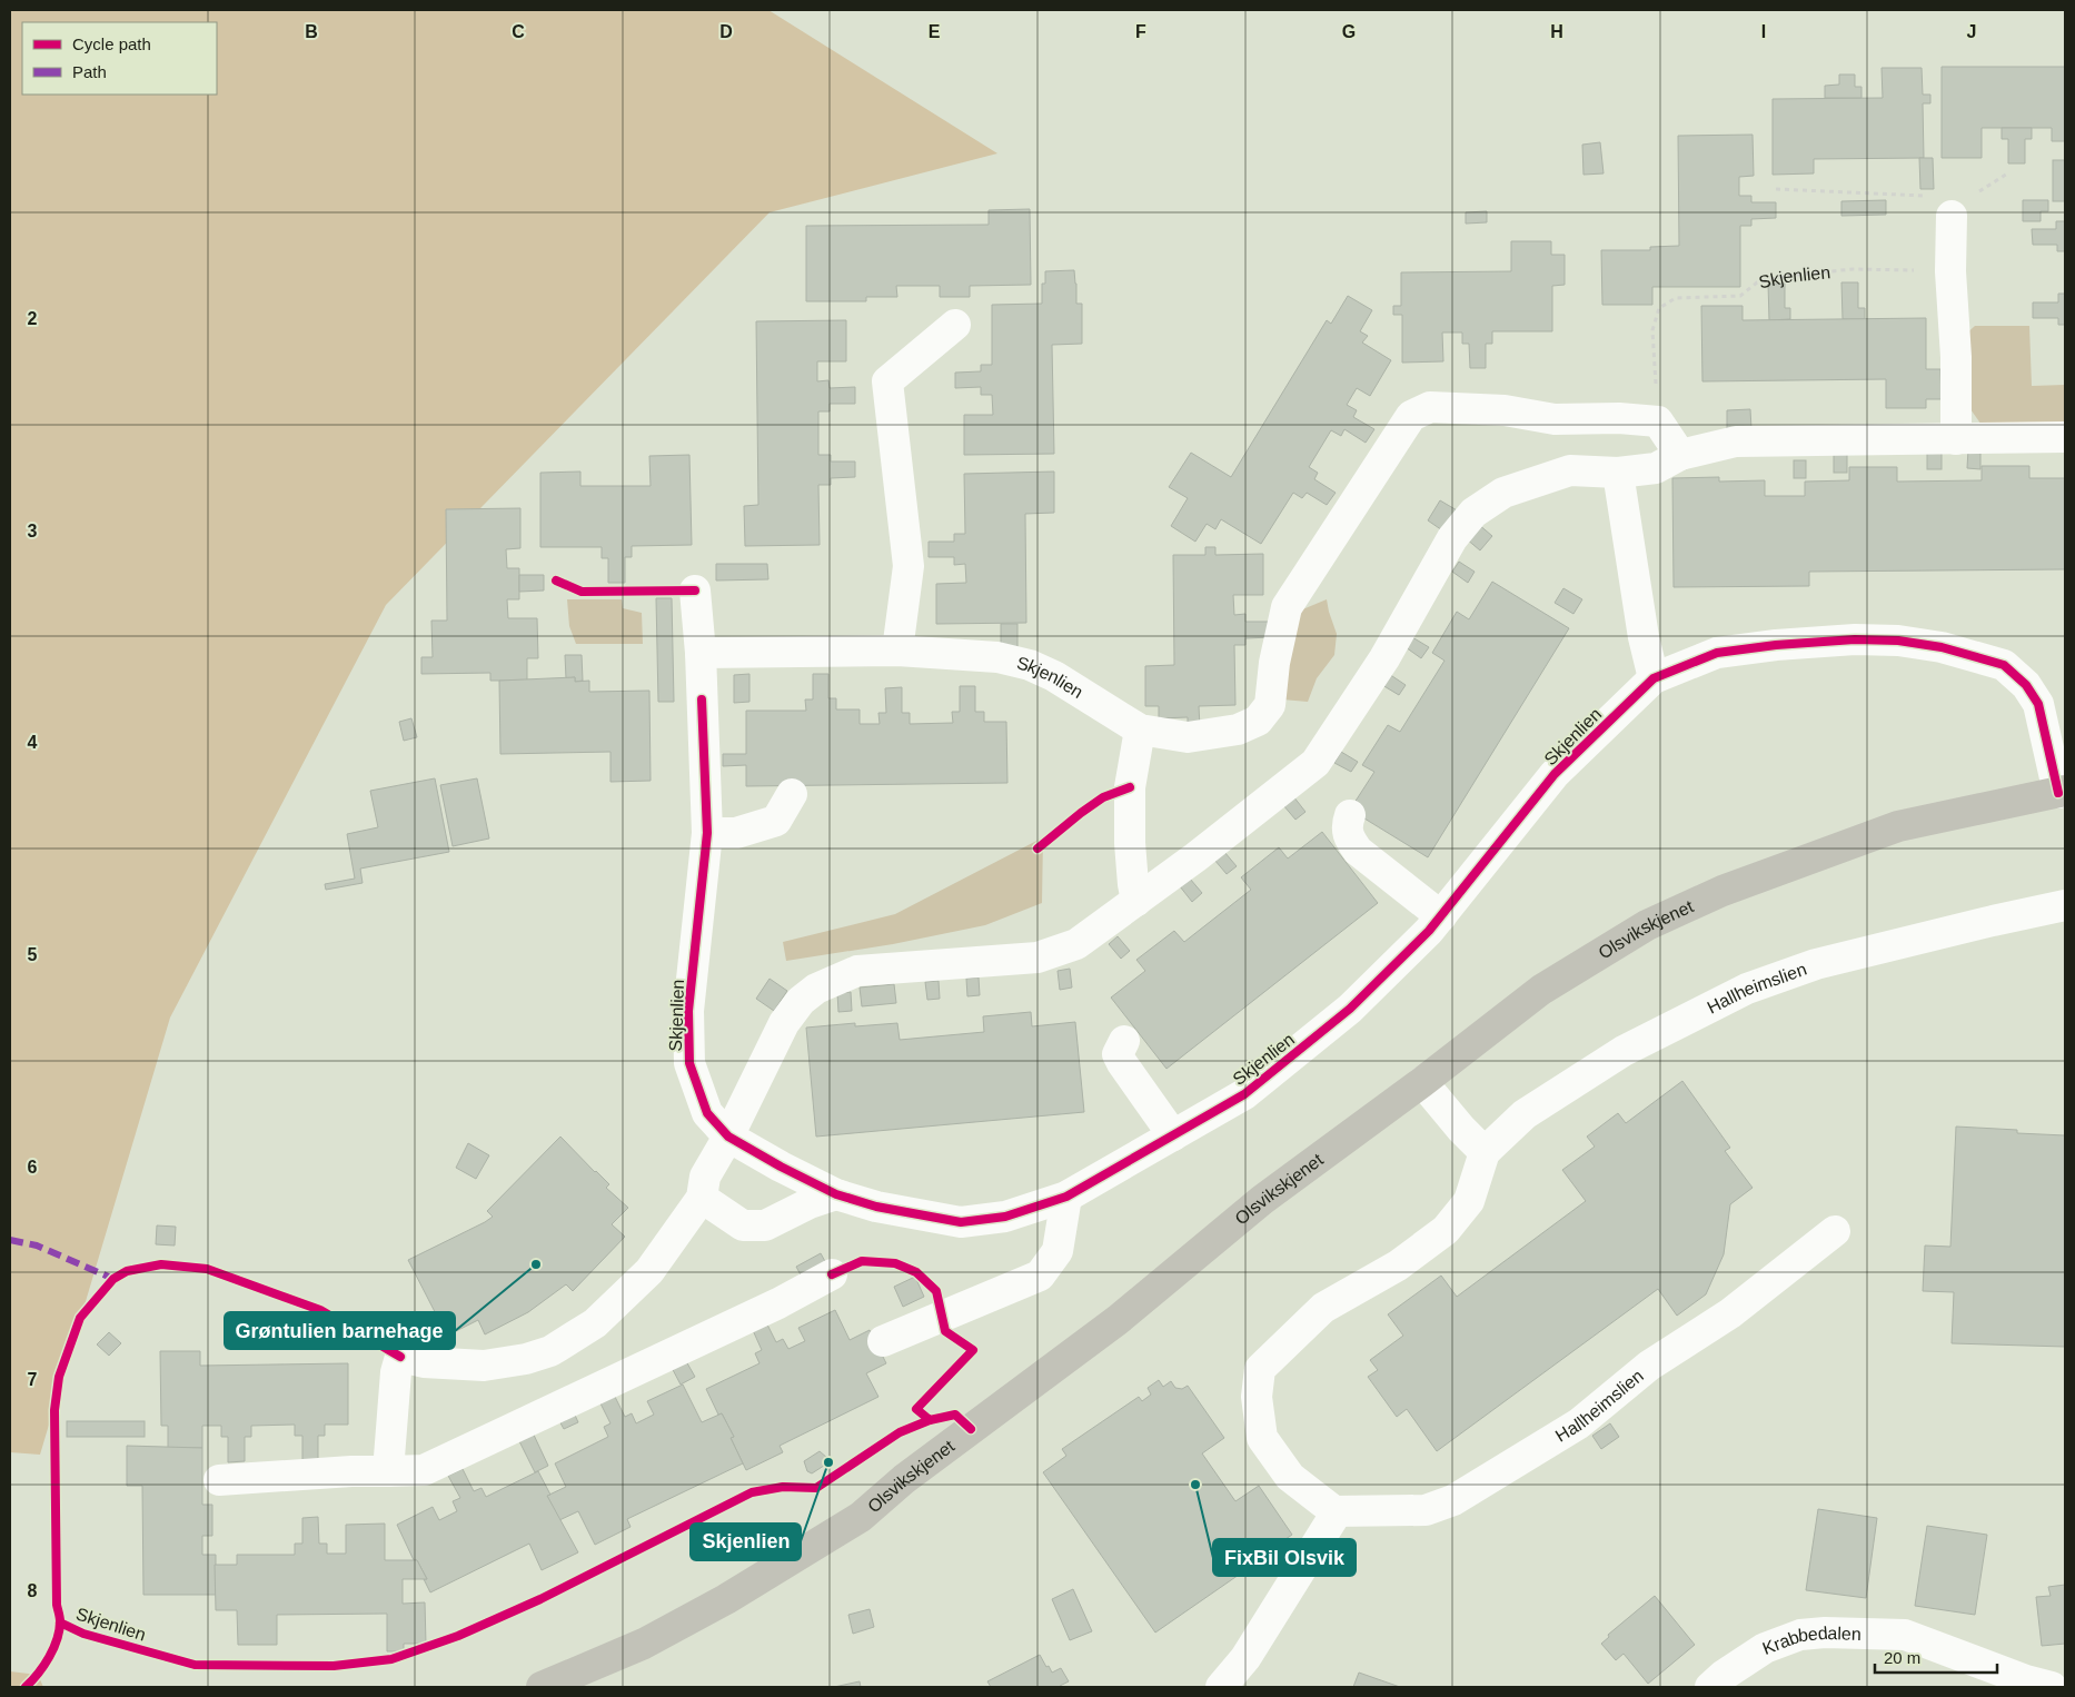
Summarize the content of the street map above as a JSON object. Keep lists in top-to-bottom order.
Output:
{
  "streets": {
    "main road": ["Olsvikskjenet"],
    "street": ["Skjenlien", "Hallheimslien", "Krabbedalen"]
  },
  "crossings": [
    ["Skjenlien", "Olsvikskjenet"]
  ],
  "places": ["Grøntulien barnehage", "Skjenlien", "FixBil Olsvik"],
  "legend": ["Cycle path", "Path"],
  "scale_bar": "20 m",
  "grid": {
    "columns": [
      "B",
      "C",
      "D",
      "E",
      "F",
      "G",
      "H",
      "I",
      "J"
    ],
    "rows": [
      "2",
      "3",
      "4",
      "5",
      "6",
      "7",
      "8"
    ]
  }
}
